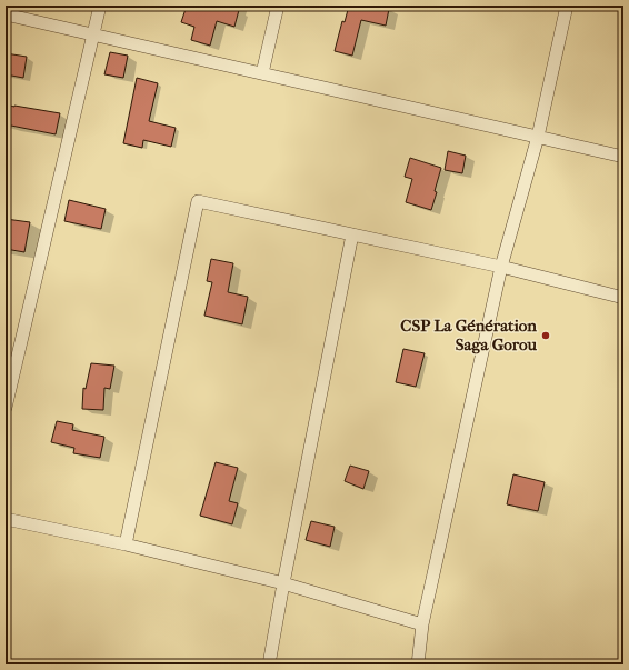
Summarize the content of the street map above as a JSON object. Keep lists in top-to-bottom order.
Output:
{
  "places": ["CSP La Génération Saga Gorou"]
}
